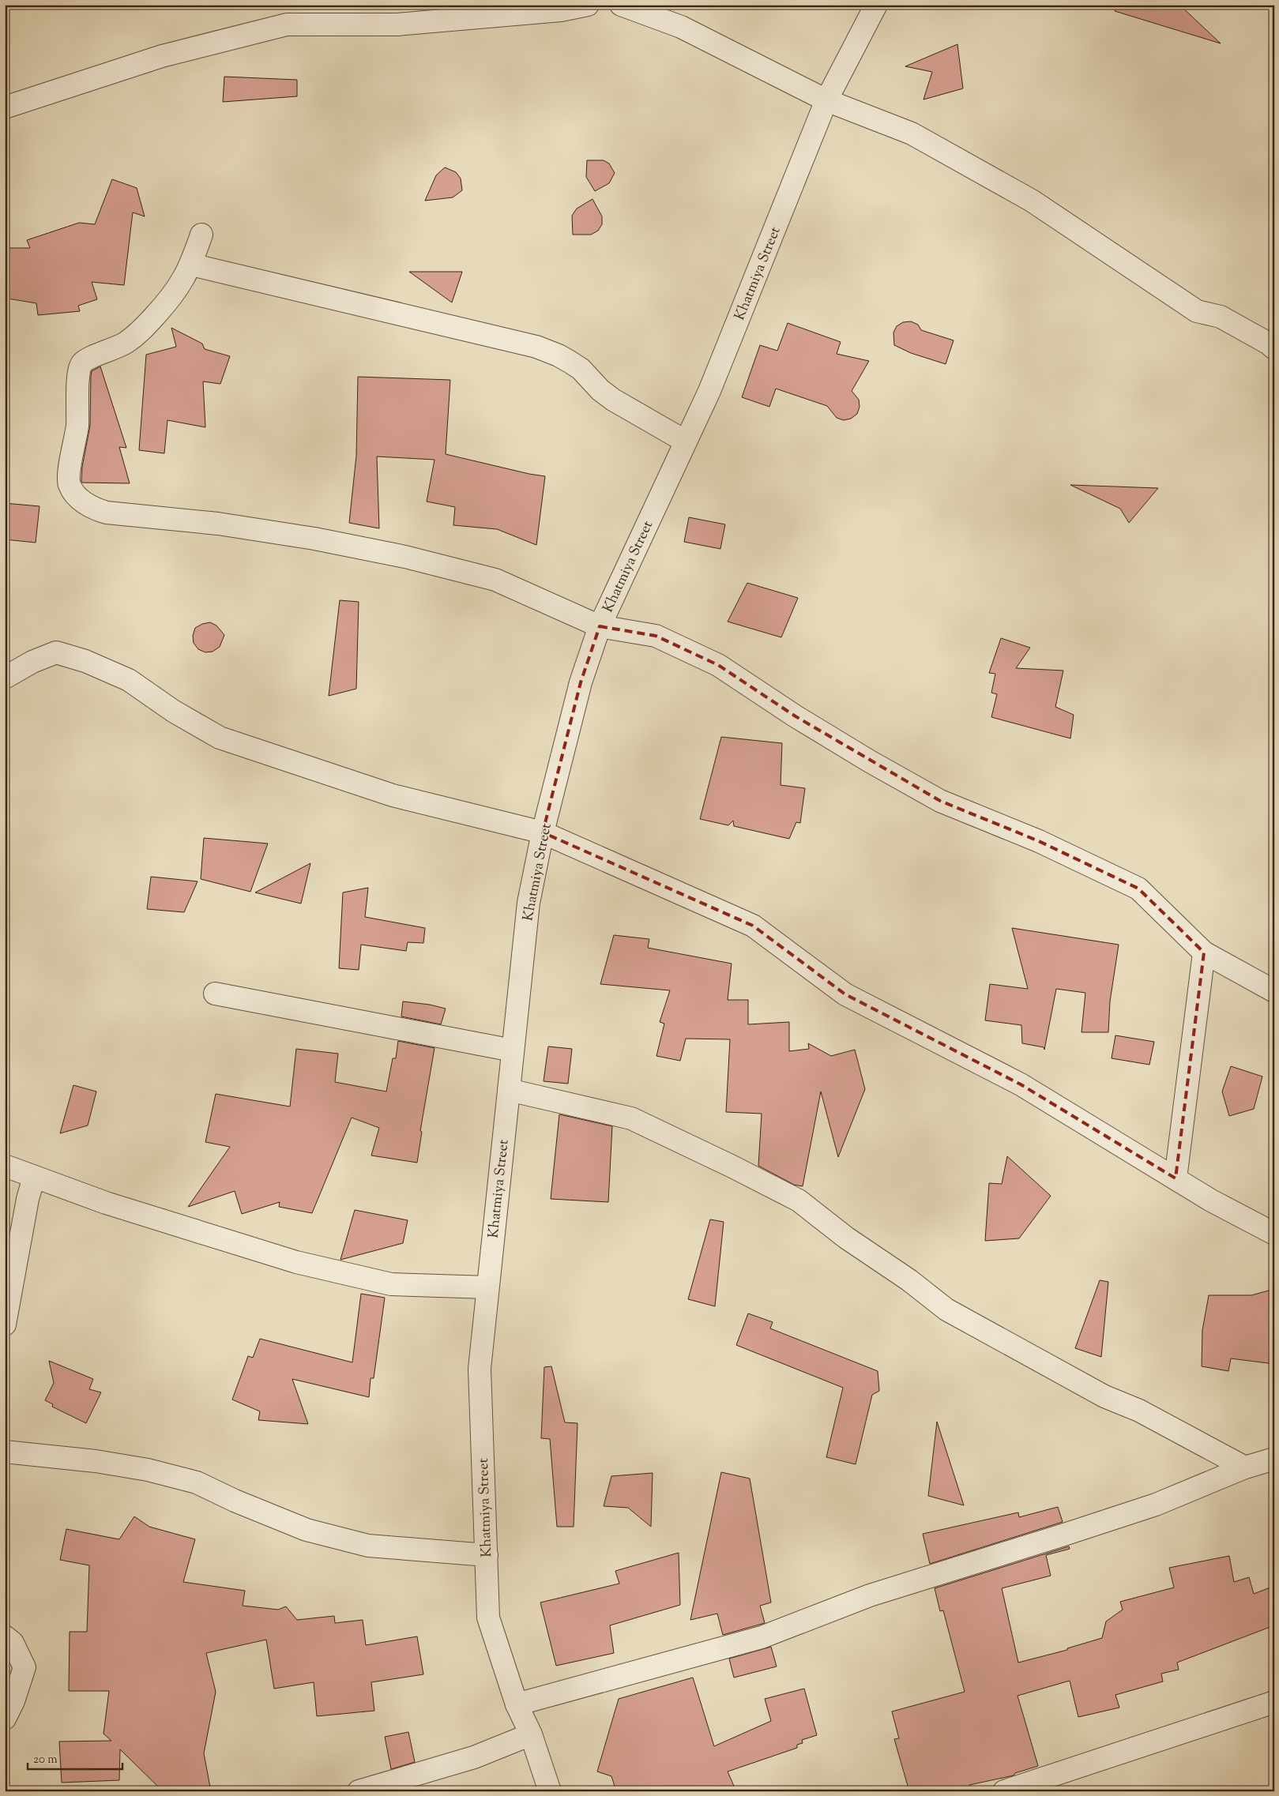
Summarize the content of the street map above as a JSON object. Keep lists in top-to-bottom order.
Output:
{
  "streets": {
    "street": ["Khatmiya Street"]
  },
  "scale_bar": "20 m"
}
